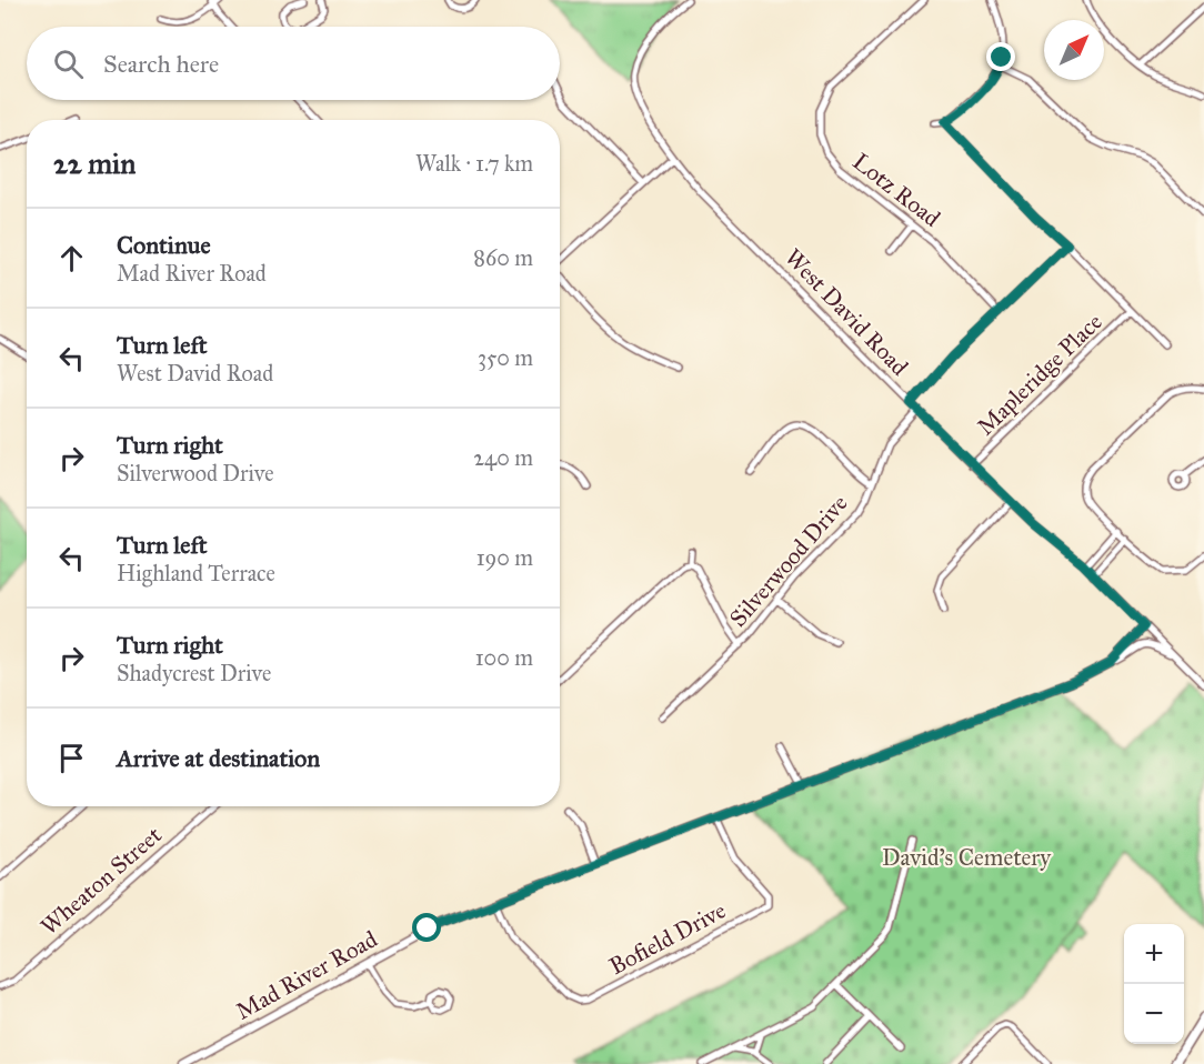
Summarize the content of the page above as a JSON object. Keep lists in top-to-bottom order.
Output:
{
  "streets": {
    "street": [
      "Lotz Road",
      "West David Road",
      "Mapleridge Place",
      "Silverwood Drive",
      "Wheaton Street",
      "Bofield Drive",
      "Mad River Road"
    ]
  },
  "crossings": [
    ["West David Road", "Mapleridge Place"],
    ["West David Road", "Silverwood Drive"],
    ["West David Road", "Mad River Road"],
    ["Bofield Drive", "Mad River Road"]
  ],
  "parks": ["David's Cemetery"],
  "north": "top right",
  "page": {
    "search": "Search here",
    "heading": ["22 min", "Walk · 1.7 km"],
    "list": [
      ["Continue", "Mad River Road", "860 m"],
      ["Turn left", "West David Road", "350 m"],
      ["Turn right", "Silverwood Drive", "240 m"],
      ["Turn left", "Highland Terrace", "190 m"],
      ["Turn right", "Shadycrest Drive", "100 m"],
      "Arrive at destination"
    ],
    "map_buttons": ["+", "−"]
  }
}
